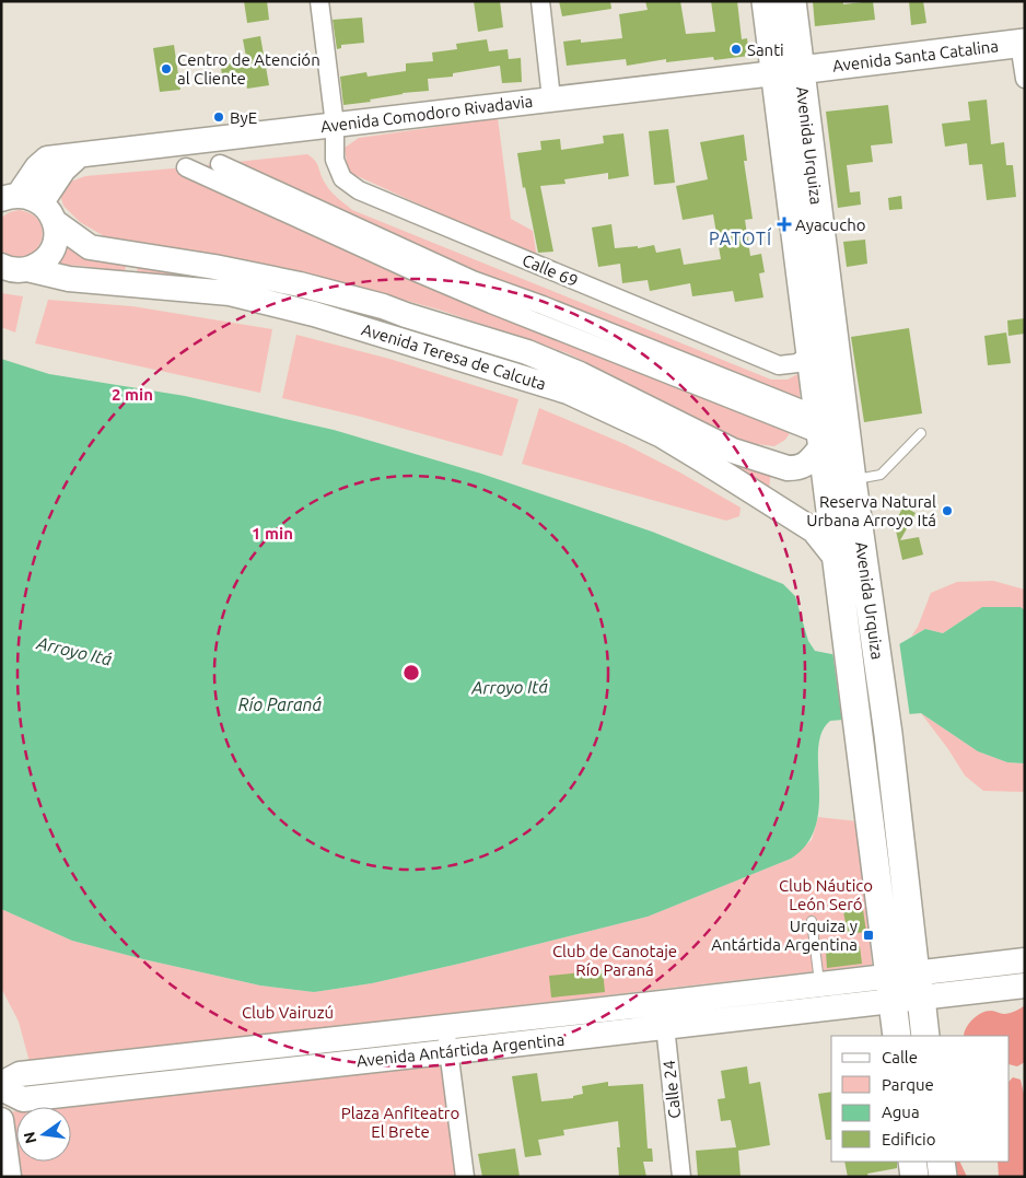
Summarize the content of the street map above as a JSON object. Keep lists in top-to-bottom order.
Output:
{
  "streets": {
    "main road": [
      "Avenida Santa Catalina",
      "Avenida Comodoro Rivadavia",
      "Avenida Urquiza",
      "Avenida Teresa de Calcuta",
      "Avenida Antártida Argentina"
    ],
    "street": ["Calle 69", "Calle 24"]
  },
  "crossings": [
    ["Avenida Santa Catalina", "Avenida Comodoro Rivadavia"],
    ["Avenida Santa Catalina", "Avenida Urquiza"],
    ["Avenida Comodoro Rivadavia", "Avenida Urquiza"],
    ["Avenida Comodoro Rivadavia", "Calle 69"],
    ["Avenida Comodoro Rivadavia", "Avenida Teresa de Calcuta"],
    ["Avenida Urquiza", "Calle 69"],
    ["Avenida Urquiza", "Avenida Teresa de Calcuta"],
    ["Avenida Urquiza", "Avenida Antártida Argentina"],
    ["Avenida Antártida Argentina", "Calle 24"]
  ],
  "districts": ["PATOTÍ"],
  "water": ["Arroyo Itá", "Río Paraná"],
  "parks": [
    "Club Náutico León Seró",
    "Club de Canotaje Río Paraná",
    "Club Vairuzú",
    "Plaza Anfiteatro El Brete"
  ],
  "places": {
    "other": [
      "Santi",
      "Centro de Atención al Cliente",
      "ByE",
      "Reserva Natural Urbana Arroyo Itá"
    ],
    "health": ["Ayacucho"],
    "transit": ["Urquiza y Antártida Argentina"]
  },
  "legend": [
    "Calle",
    "Parque",
    "Agua",
    "Edificio"
  ],
  "north": "left",
  "rings": ["2 min", "1 min"]
}
